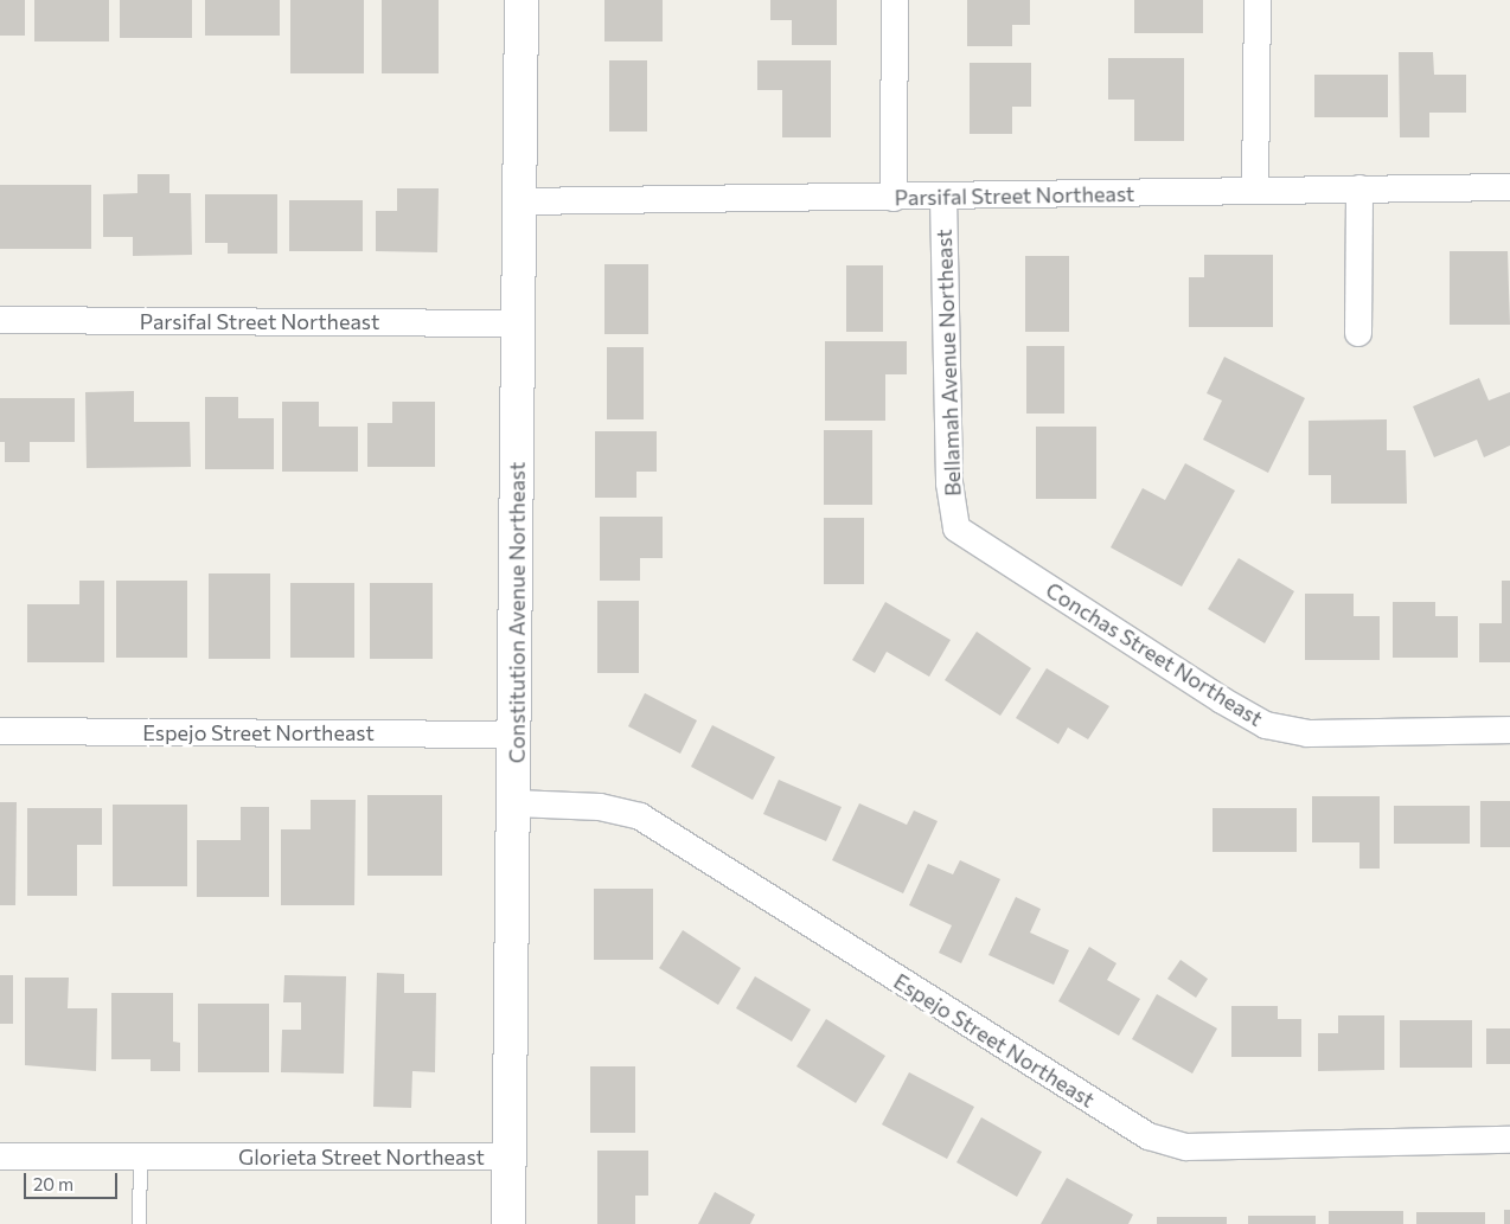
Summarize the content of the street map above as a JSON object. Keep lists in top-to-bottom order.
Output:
{
  "streets": {
    "street": [
      "Parsifal Street Northeast",
      "Bellamah Avenue Northeast",
      "Constitution Avenue Northeast",
      "Conchas Street Northeast",
      "Espejo Street Northeast",
      "Glorieta Street Northeast"
    ]
  },
  "crossings": [
    ["Parsifal Street Northeast", "Bellamah Avenue Northeast"],
    ["Parsifal Street Northeast", "Constitution Avenue Northeast"],
    ["Bellamah Avenue Northeast", "Conchas Street Northeast"],
    ["Constitution Avenue Northeast", "Espejo Street Northeast"],
    ["Constitution Avenue Northeast", "Glorieta Street Northeast"]
  ],
  "scale_bar": "20 m"
}
